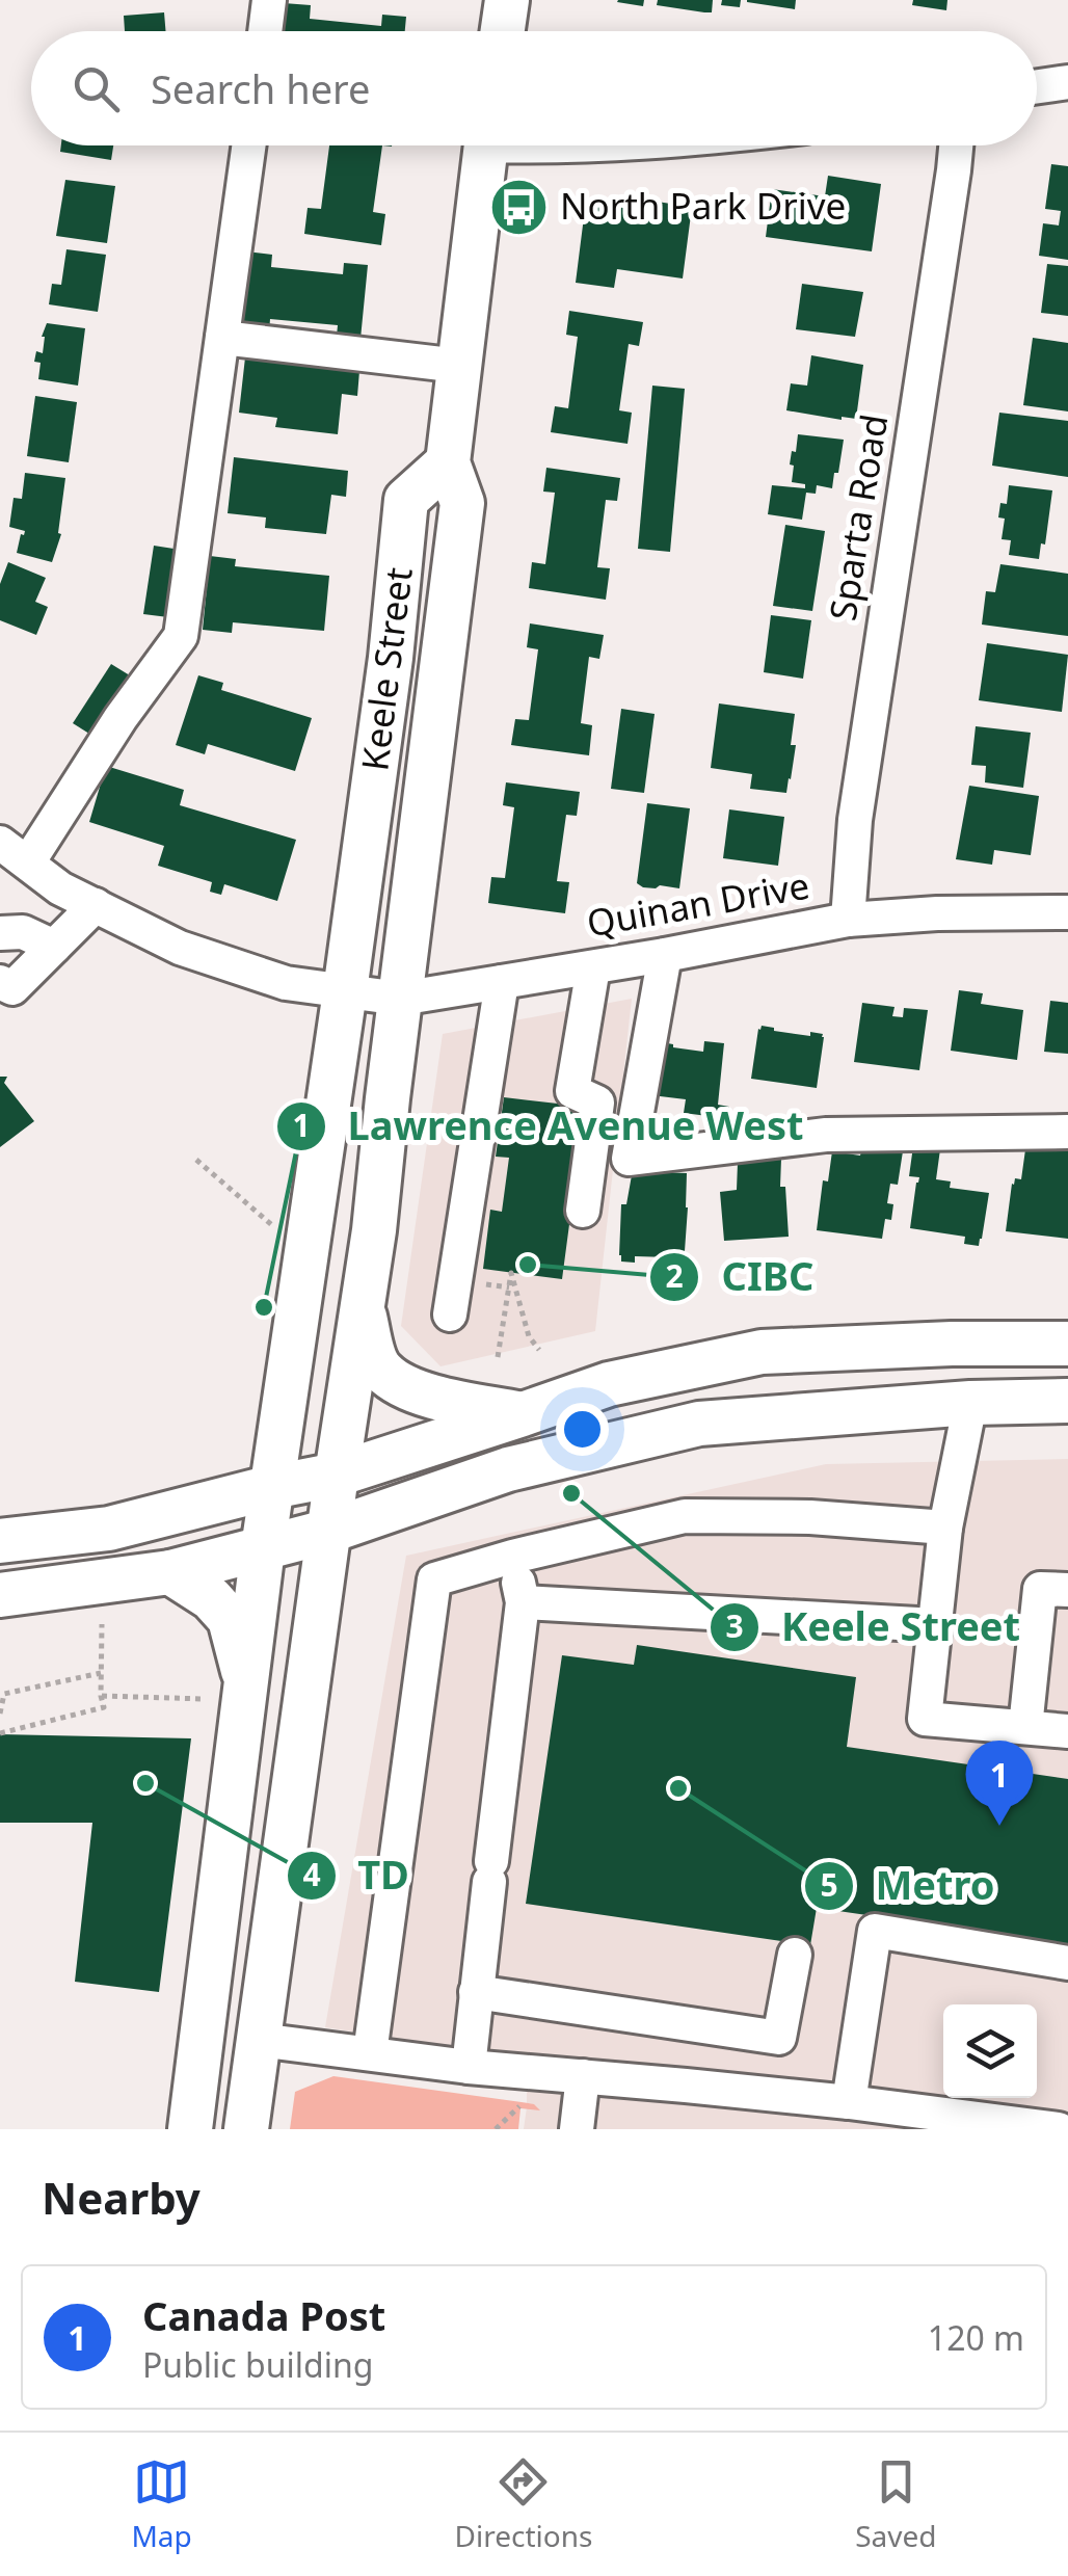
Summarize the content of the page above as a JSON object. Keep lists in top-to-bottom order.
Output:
{
  "streets": {
    "main road": ["Keele Street"],
    "street": ["Sparta Road", "Quinan Drive"]
  },
  "crossings": [
    ["Sparta Road", "Quinan Drive"],
    ["Keele Street", "Quinan Drive"]
  ],
  "places": {
    "bus stop": ["North Park Drive"],
    "other": [
      "CIBC",
      "Lawrence Avenue West",
      "Keele Street",
      "TD",
      "Metro"
    ]
  },
  "page": {
    "search": "Search here",
    "pins": "1",
    "heading": "Nearby",
    "list": [
      {
        "mark": "1",
        "name": "Canada Post",
        "note": "Public building",
        "value": "120 m"
      }
    ],
    "nav": ["Map", "Directions", "Saved"]
  }
}
